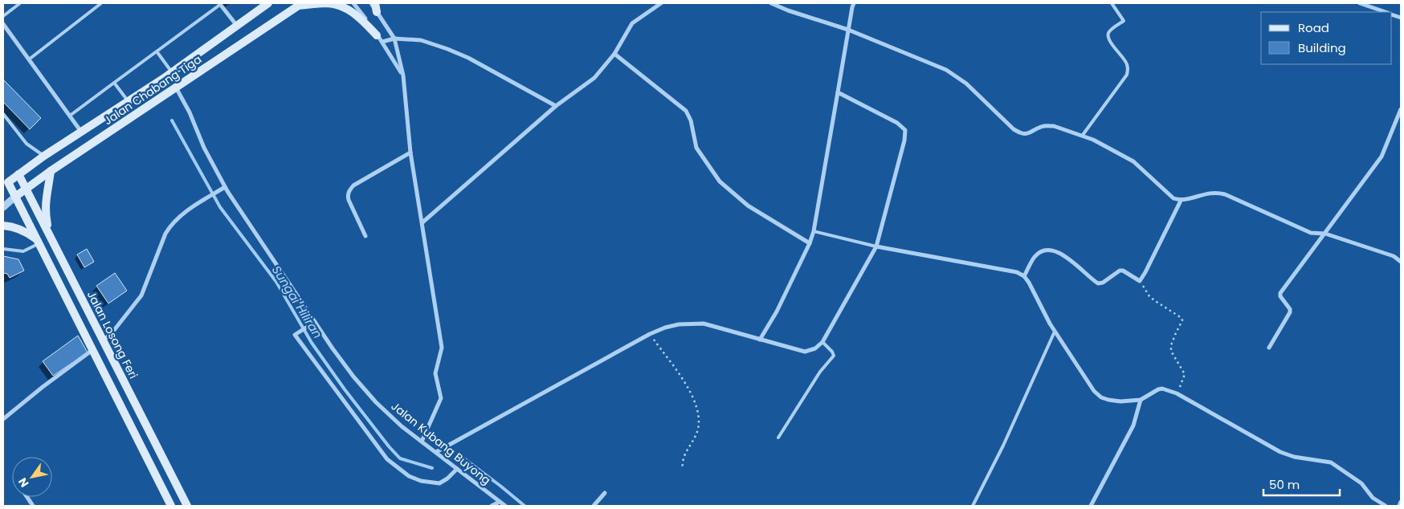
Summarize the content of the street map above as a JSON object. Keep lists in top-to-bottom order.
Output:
{
  "streets": {
    "main road": ["Jalan Chabang Tiga", "Jalan Losong Feri"],
    "street": ["Jalan Kubang Buyong"]
  },
  "crossings": [
    ["Jalan Chabang Tiga", "Jalan Losong Feri"],
    ["Jalan Chabang Tiga", "Jalan Kubang Buyong"]
  ],
  "water": ["Sungai Hiliran"],
  "legend": ["Road", "Building"],
  "scale_bar": "50 m",
  "north": "bottom left"
}
